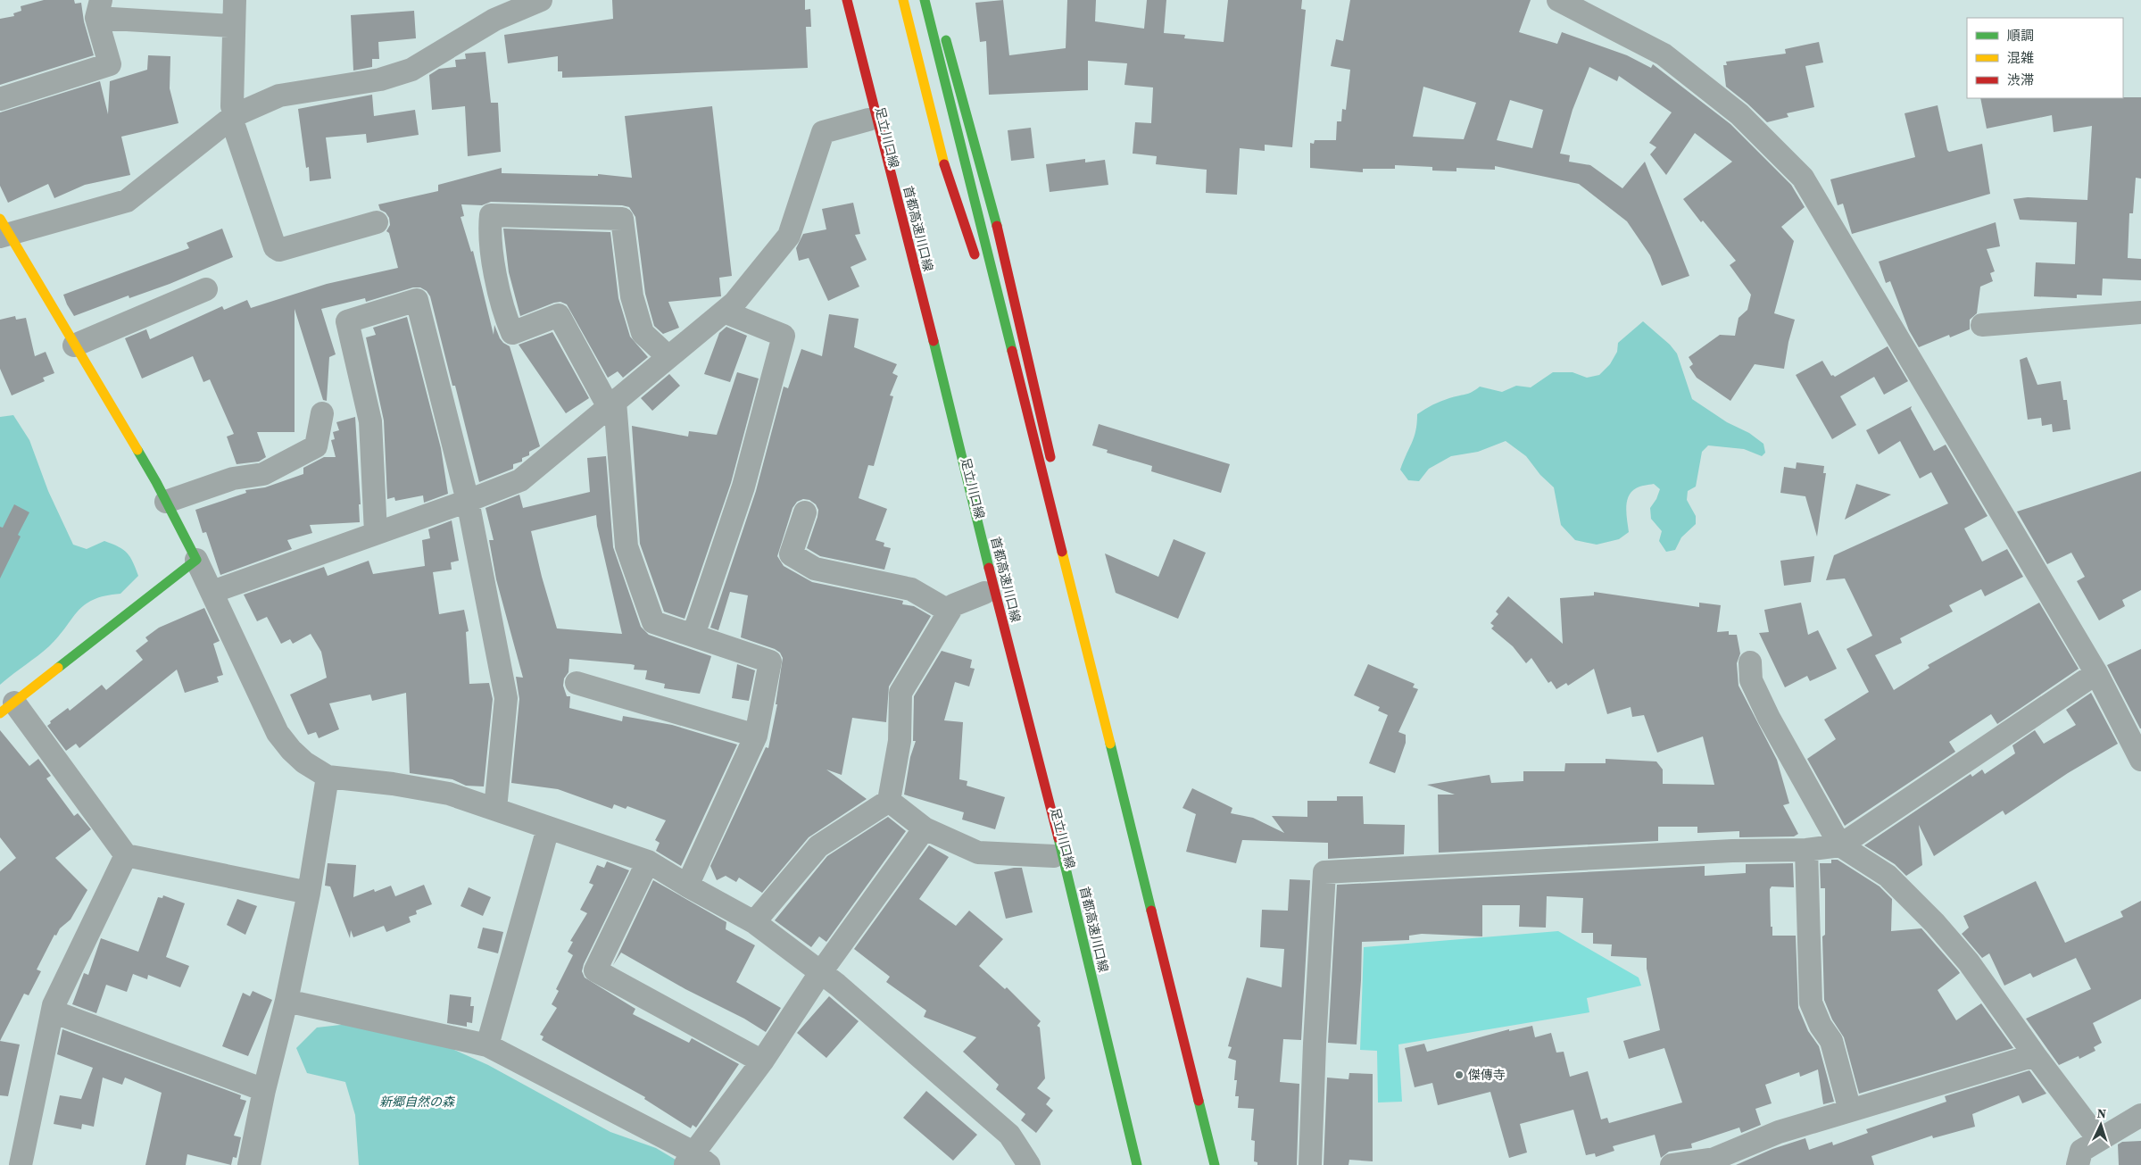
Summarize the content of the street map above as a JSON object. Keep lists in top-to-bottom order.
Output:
{
  "streets": {
    "main road": ["足立川口線", "首都高速川口線"]
  },
  "parks": ["新郷自然の森"],
  "places": ["傑傳寺"],
  "legend": ["順調", "混雑", "渋滞"],
  "north": "top"
}
